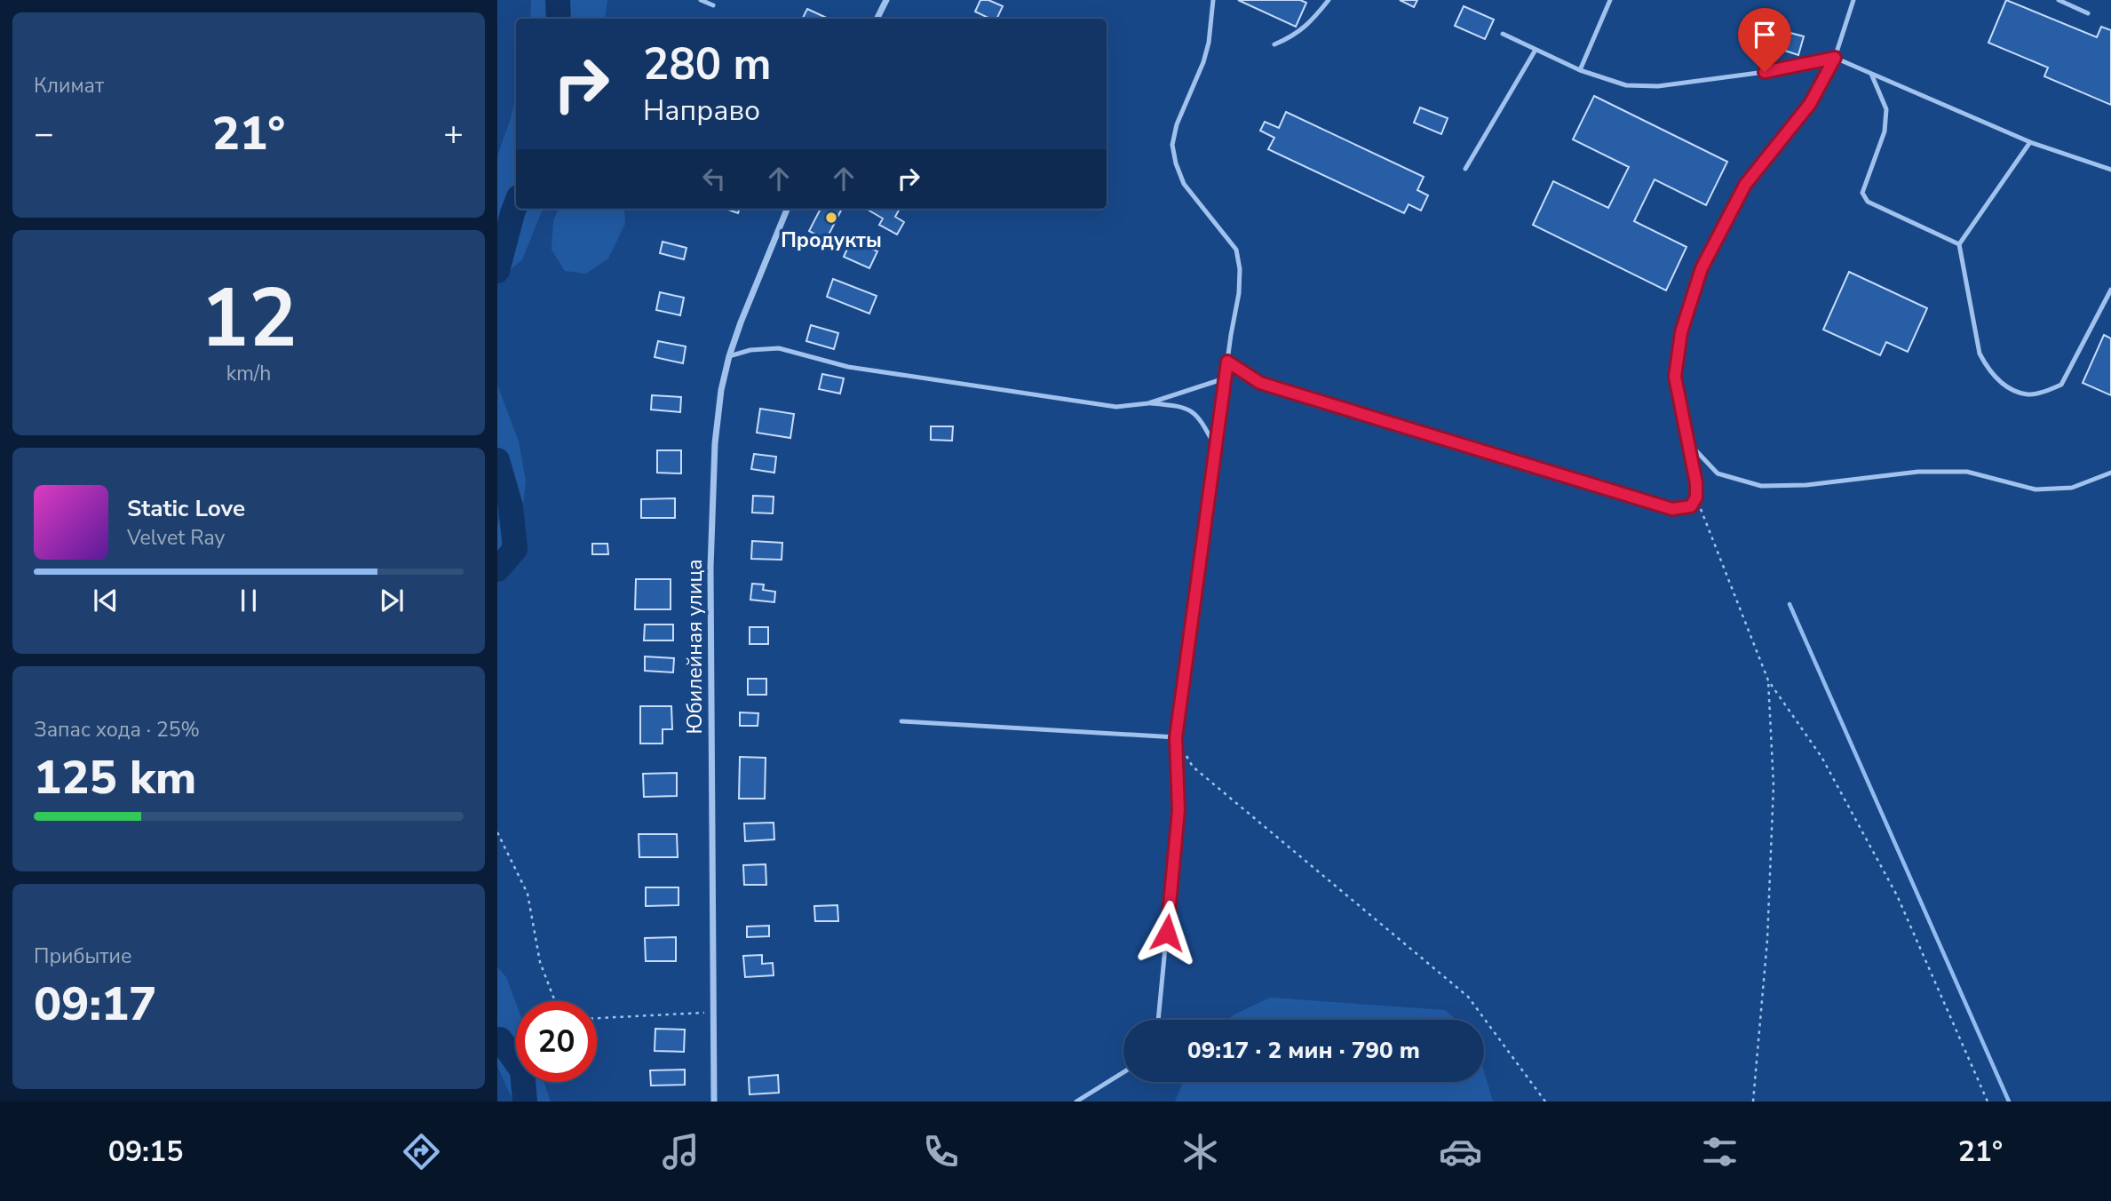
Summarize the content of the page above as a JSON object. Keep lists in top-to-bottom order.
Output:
{
  "streets": {
    "street": ["Юбилейная улица"]
  },
  "places": ["Продукты"],
  "page": {
    "tile": [
      "Климат",
      ["12", "km/h"],
      ["Запас хода · 25%", "125 km"],
      ["Прибытие", "09:17"]
    ],
    "turn": ["280 m", "Направо"],
    "heat": ["−", "21°", "+"],
    "song": ["Static Love", "Velvet Ray"],
    "limit": "20",
    "trip": "09:17 · 2 мин · 790 m",
    "tabs": ["09:15", "21°"]
  }
}
